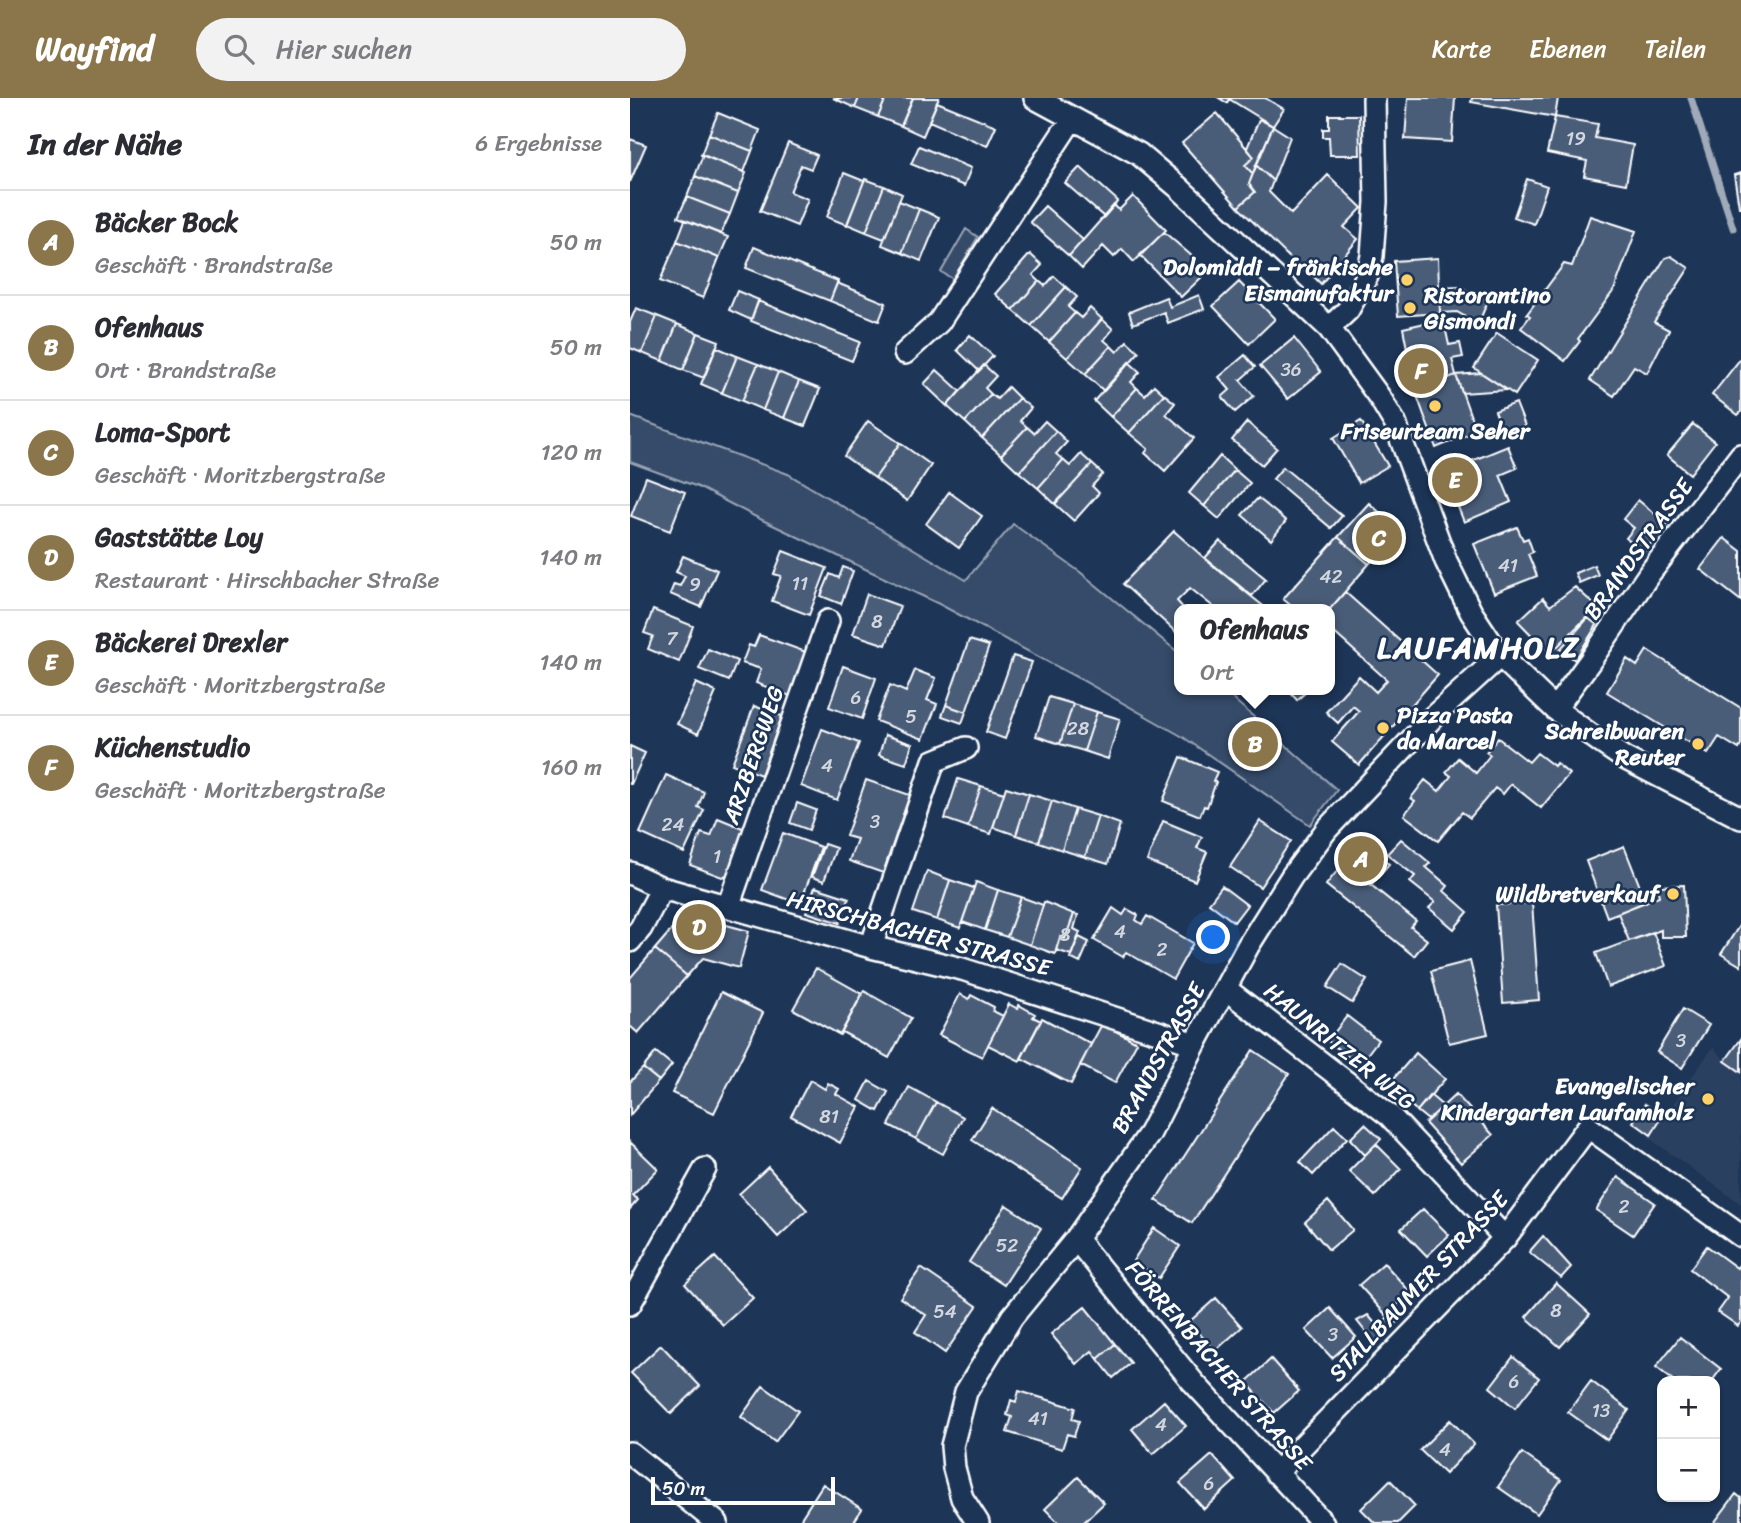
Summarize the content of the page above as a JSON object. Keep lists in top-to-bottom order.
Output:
{
  "streets": {
    "street": [
      "BRANDSTRASSE",
      "ARZBERGWEG",
      "HIRSCHBACHER STRASSE",
      "HAUNRITZER WEG",
      "STALLBAUMER STRASSE",
      "FÖRRENBACHER STRASSE"
    ]
  },
  "crossings": [
    ["BRANDSTRASSE", "HIRSCHBACHER STRASSE"],
    ["BRANDSTRASSE", "HAUNRITZER WEG"],
    ["BRANDSTRASSE", "FÖRRENBACHER STRASSE"],
    ["ARZBERGWEG", "HIRSCHBACHER STRASSE"],
    ["HAUNRITZER WEG", "STALLBAUMER STRASSE"],
    ["STALLBAUMER STRASSE", "FÖRRENBACHER STRASSE"]
  ],
  "districts": ["LAUFAMHOLZ"],
  "places": [
    "Dolomiddi – fränkische Eismanufaktur",
    "Ristorantino Gismondi",
    "Friseurteam Seher",
    "Pizza Pasta da Marcel",
    "Schreibwaren Reuter",
    "Wildbretverkauf",
    "Evangelischer Kindergarten Laufamholz"
  ],
  "house_numbers": [
    "19",
    "36",
    "41",
    "42",
    "11",
    "9",
    "8",
    "7",
    "6",
    "5",
    "28",
    "4",
    "3",
    "24",
    "1",
    "4",
    "8",
    "2",
    "3",
    "81",
    "2",
    "52",
    "8",
    "54",
    "3",
    "6",
    "13",
    "41",
    "4",
    "4",
    "6"
  ],
  "scale_bar": "50 m",
  "page": {
    "header": "Wayfind",
    "search": "Hier suchen",
    "nav": ["Karte", "Ebenen", "Teilen"],
    "heading": ["In der Nähe", "6 Ergebnisse"],
    "list": [
      {
        "mark": "A",
        "name": "Bäcker Bock",
        "note": "Geschäft · Brandstraße",
        "value": "50 m"
      },
      {
        "mark": "B",
        "name": "Ofenhaus",
        "note": "Ort · Brandstraße",
        "value": "50 m"
      },
      {
        "mark": "C",
        "name": "Loma-Sport",
        "note": "Geschäft · Moritzbergstraße",
        "value": "120 m"
      },
      {
        "mark": "D",
        "name": "Gaststätte Loy",
        "note": "Restaurant · Hirschbacher Straße",
        "value": "140 m"
      },
      {
        "mark": "E",
        "name": "Bäckerei Drexler",
        "note": "Geschäft · Moritzbergstraße",
        "value": "140 m"
      },
      {
        "mark": "F",
        "name": "Küchenstudio",
        "note": "Geschäft · Moritzbergstraße",
        "value": "160 m"
      }
    ],
    "pins": [
      "F",
      "E",
      "C",
      "B",
      "A",
      "D"
    ],
    "popup": ["Ofenhaus", "Ort"],
    "map_buttons": ["+", "−"],
    "scale": "50 m"
  }
}
